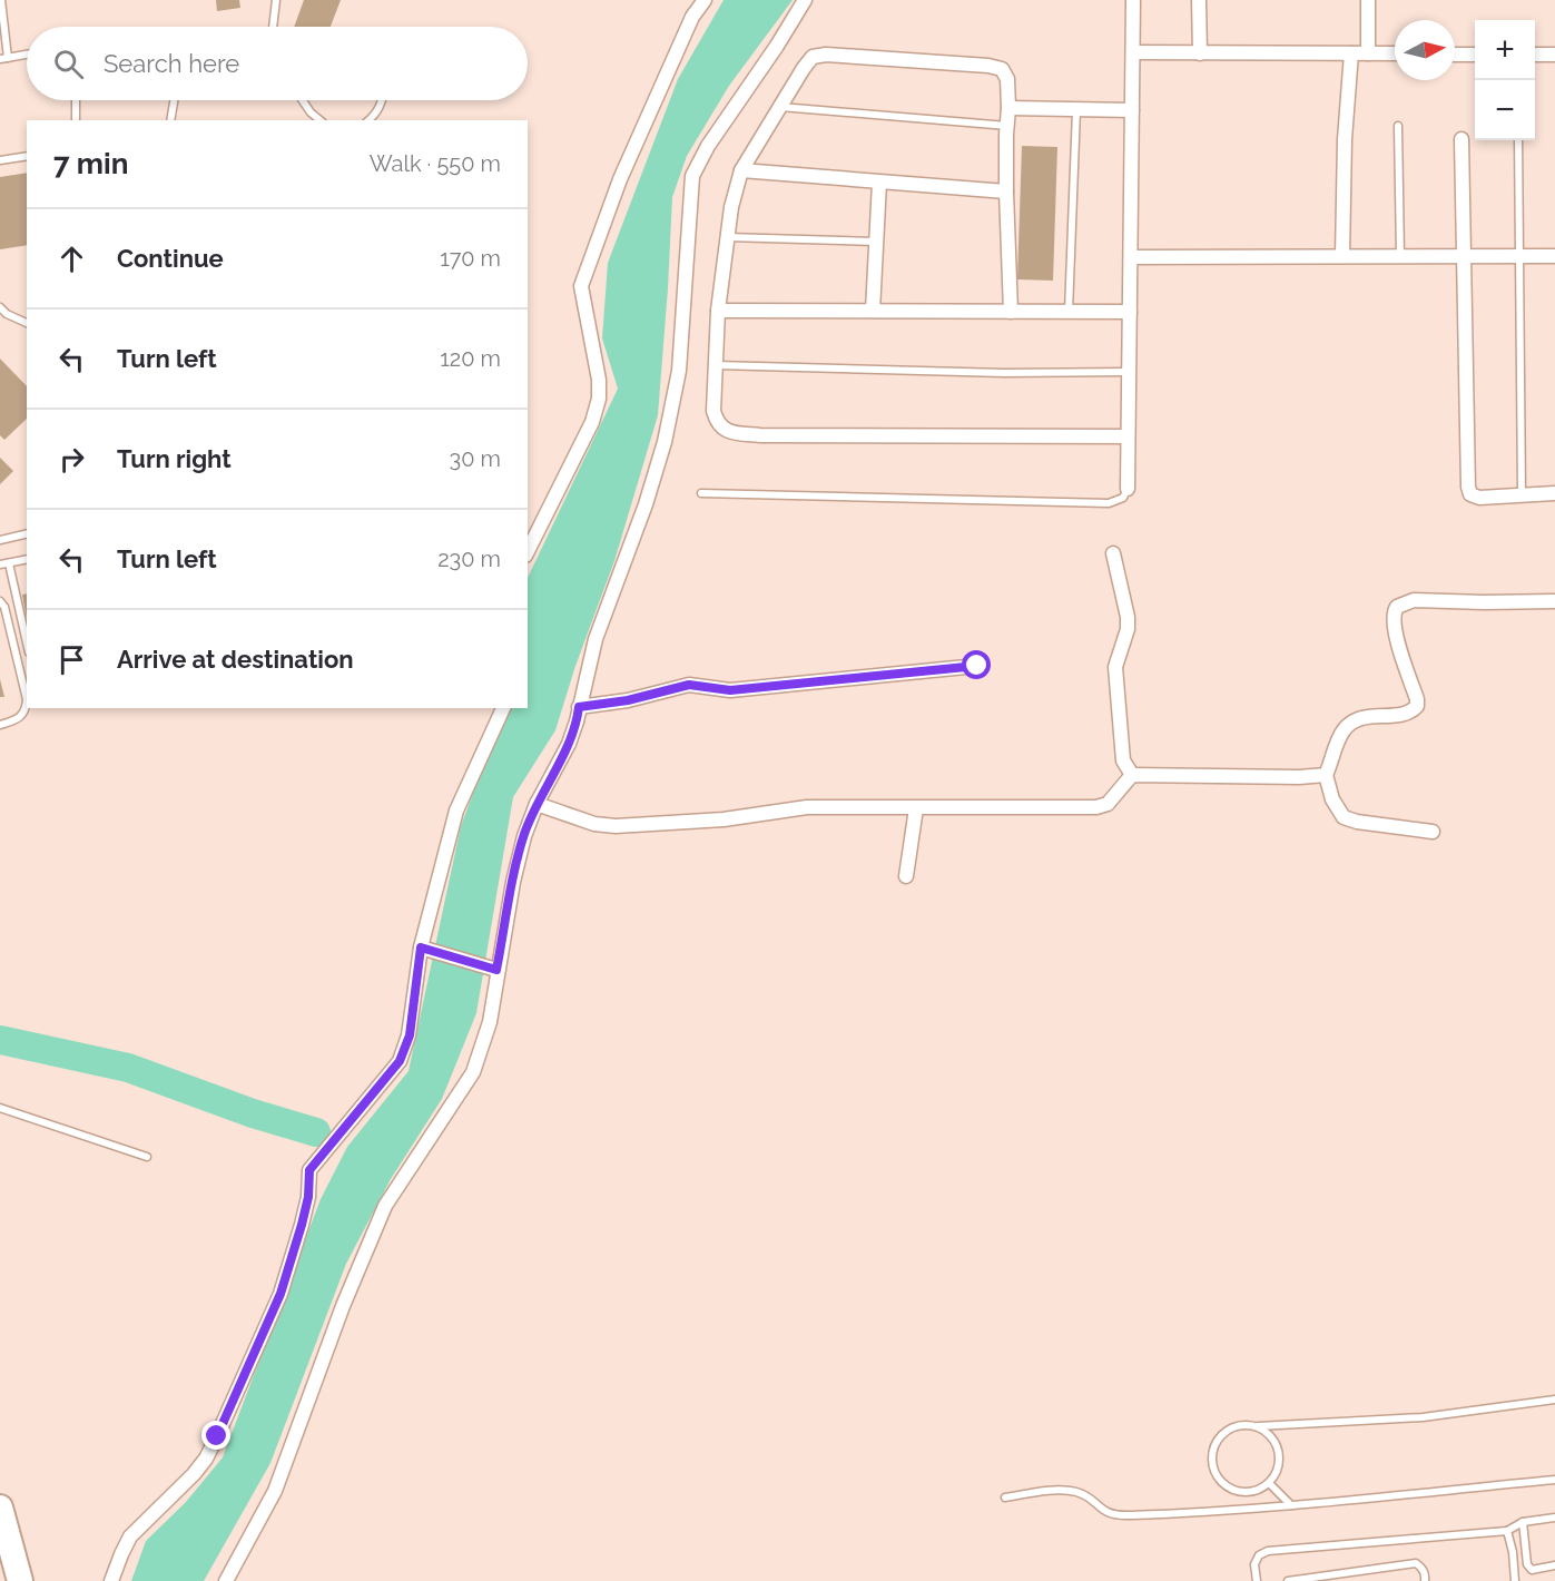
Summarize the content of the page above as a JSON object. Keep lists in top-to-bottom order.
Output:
{
  "north": "right",
  "page": {
    "map_buttons": ["+", "−"],
    "search": "Search here",
    "heading": ["7 min", "Walk · 550 m"],
    "list": [
      ["Continue", "170 m"],
      ["Turn left", "120 m"],
      ["Turn right", "30 m"],
      ["Turn left", "230 m"],
      "Arrive at destination"
    ]
  }
}
